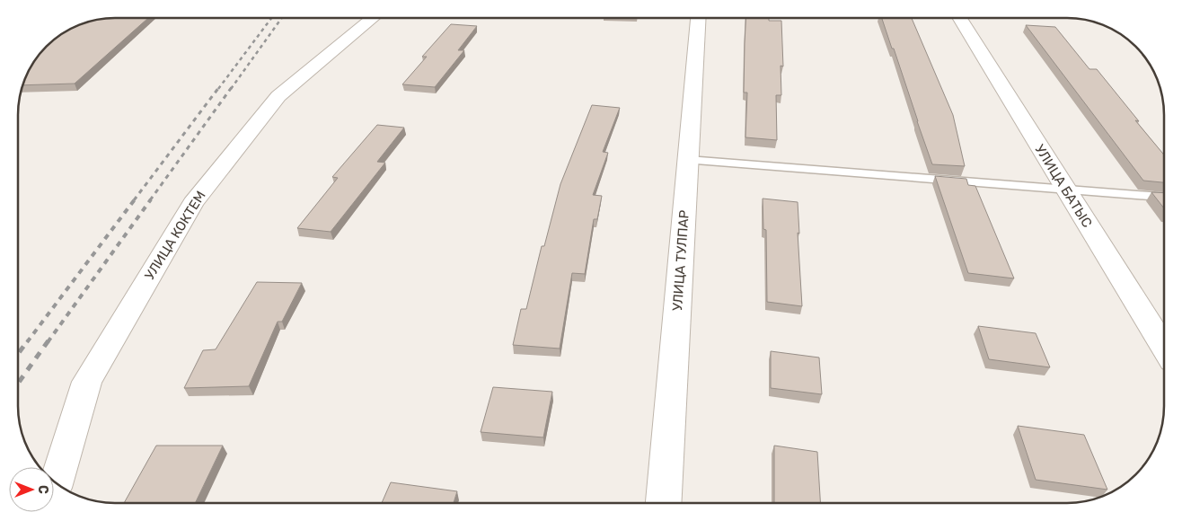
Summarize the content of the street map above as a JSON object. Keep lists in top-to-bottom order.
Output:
{
  "streets": {
    "street": ["УЛИЦА БАТЫС", "УЛИЦА КОКТЕМ", "УЛИЦА ТУЛПАР"]
  },
  "north": "right"
}
